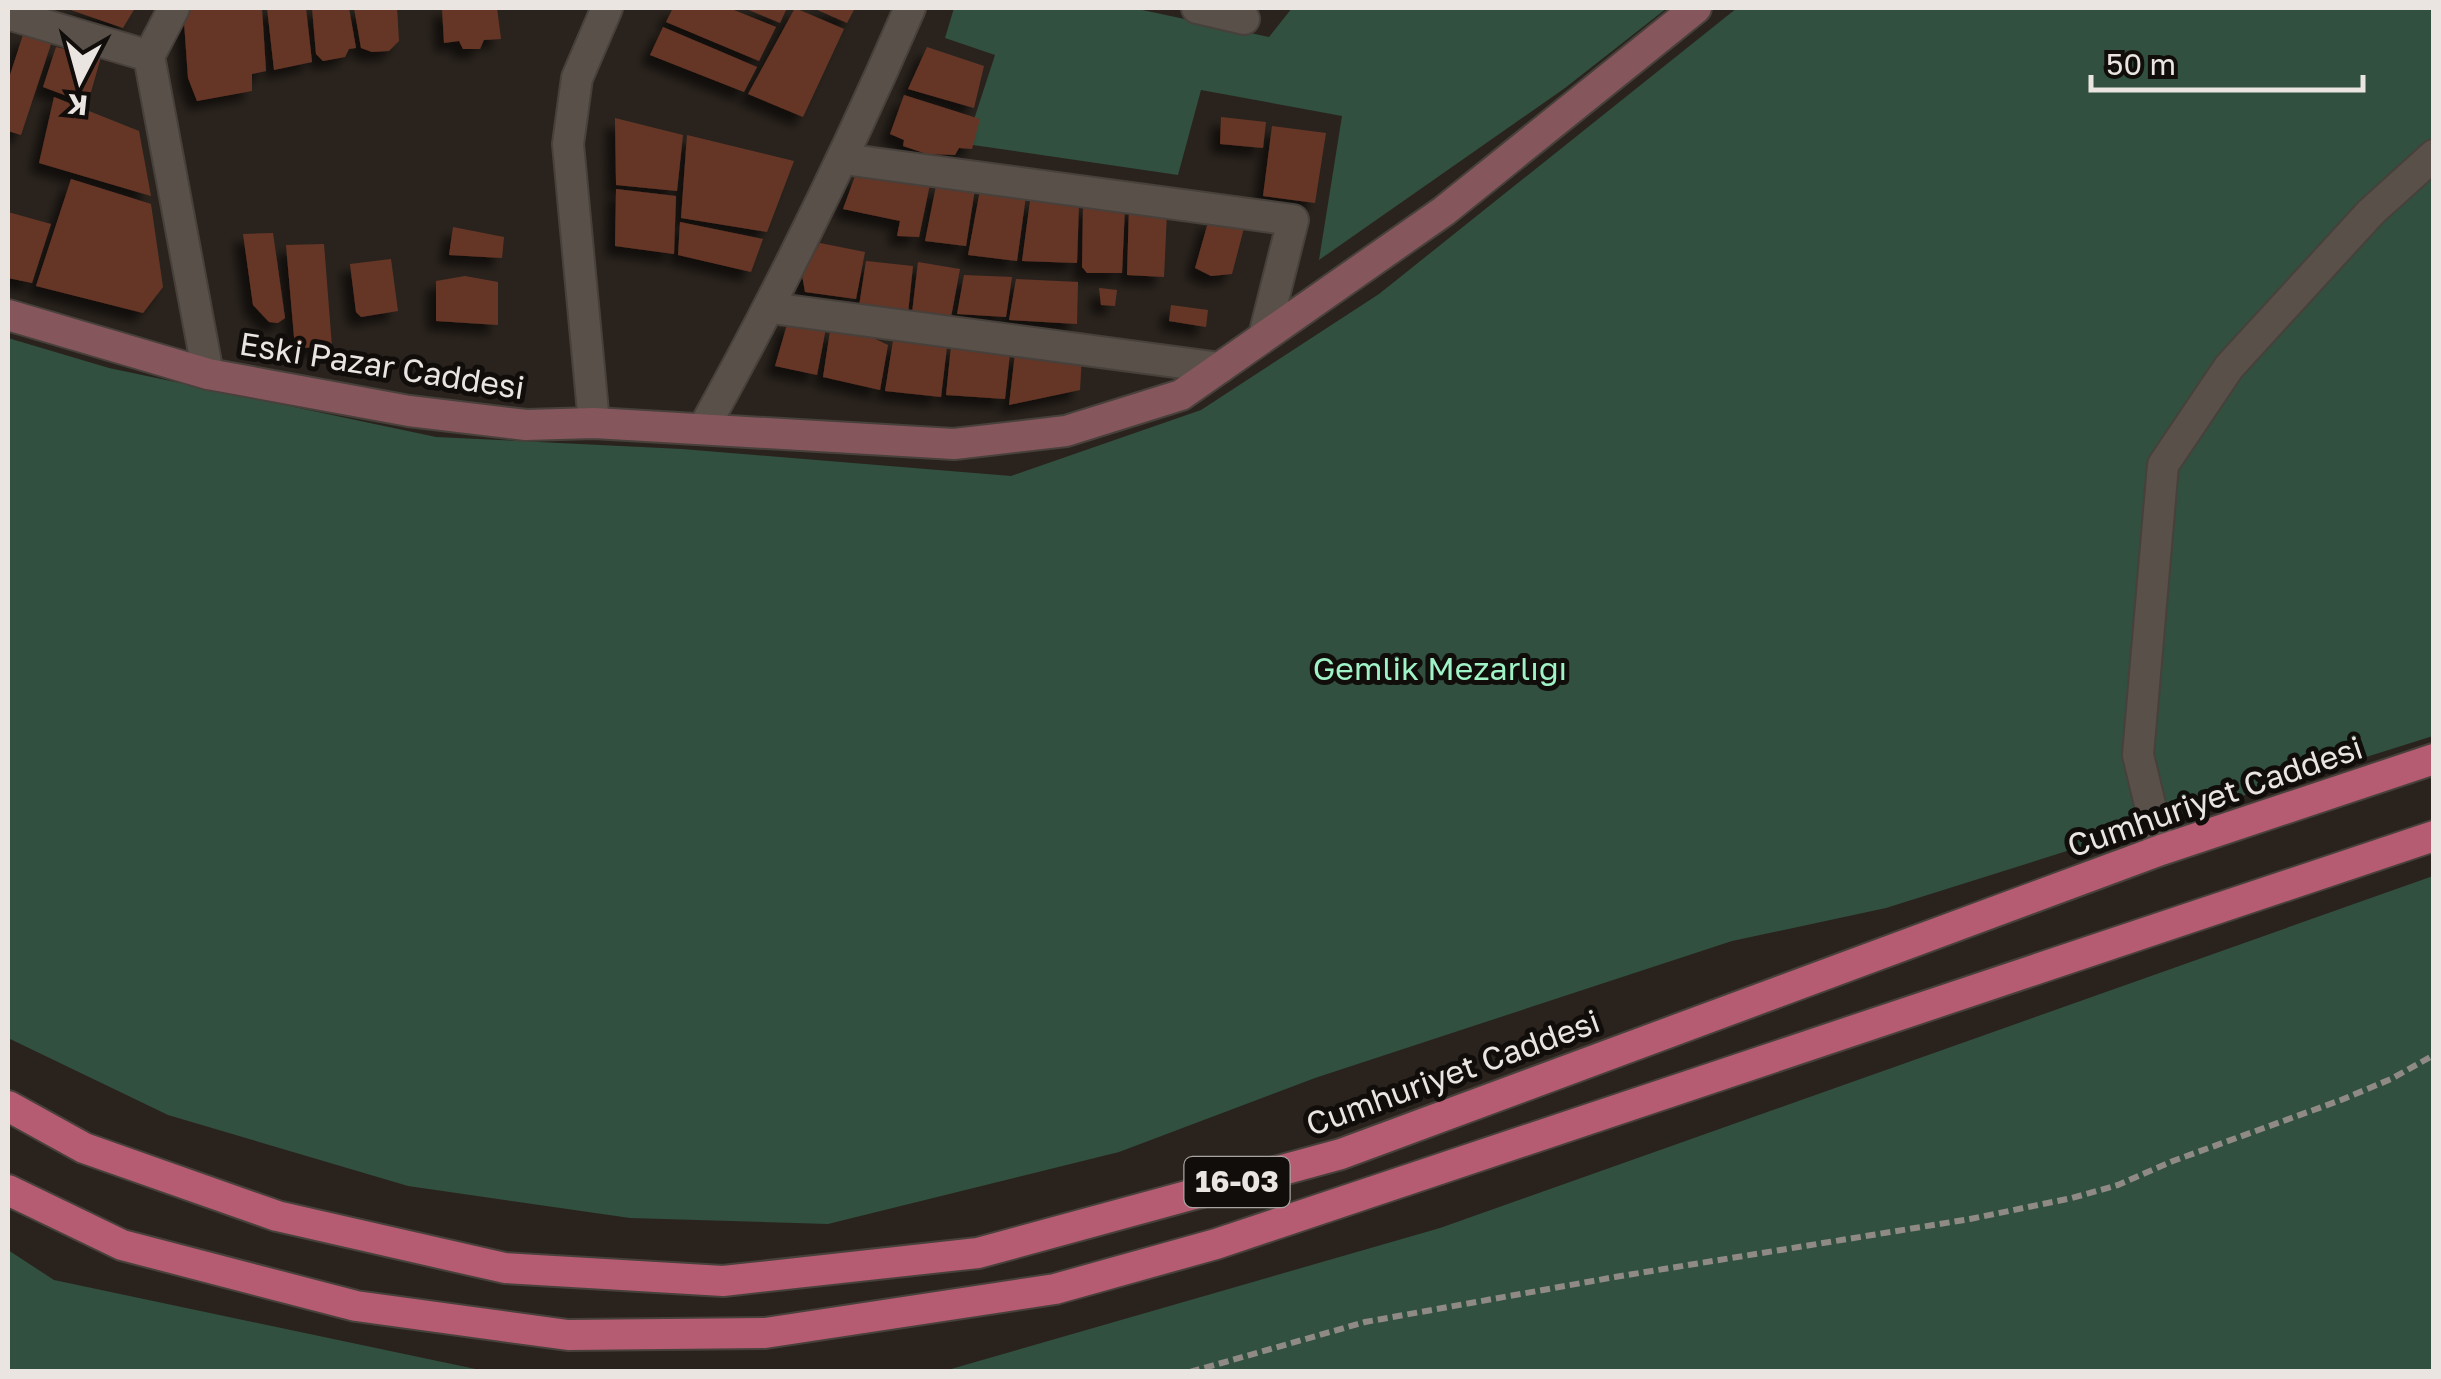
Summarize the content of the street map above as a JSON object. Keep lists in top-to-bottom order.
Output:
{
  "streets": {
    "main road": ["Cumhuriyet Caddesi", "16-03"],
    "street": ["Eski Pazar Caddesi"]
  },
  "parks": ["Gemlik Mezarlığı"],
  "scale_bar": "50 m",
  "north": "bottom"
}
